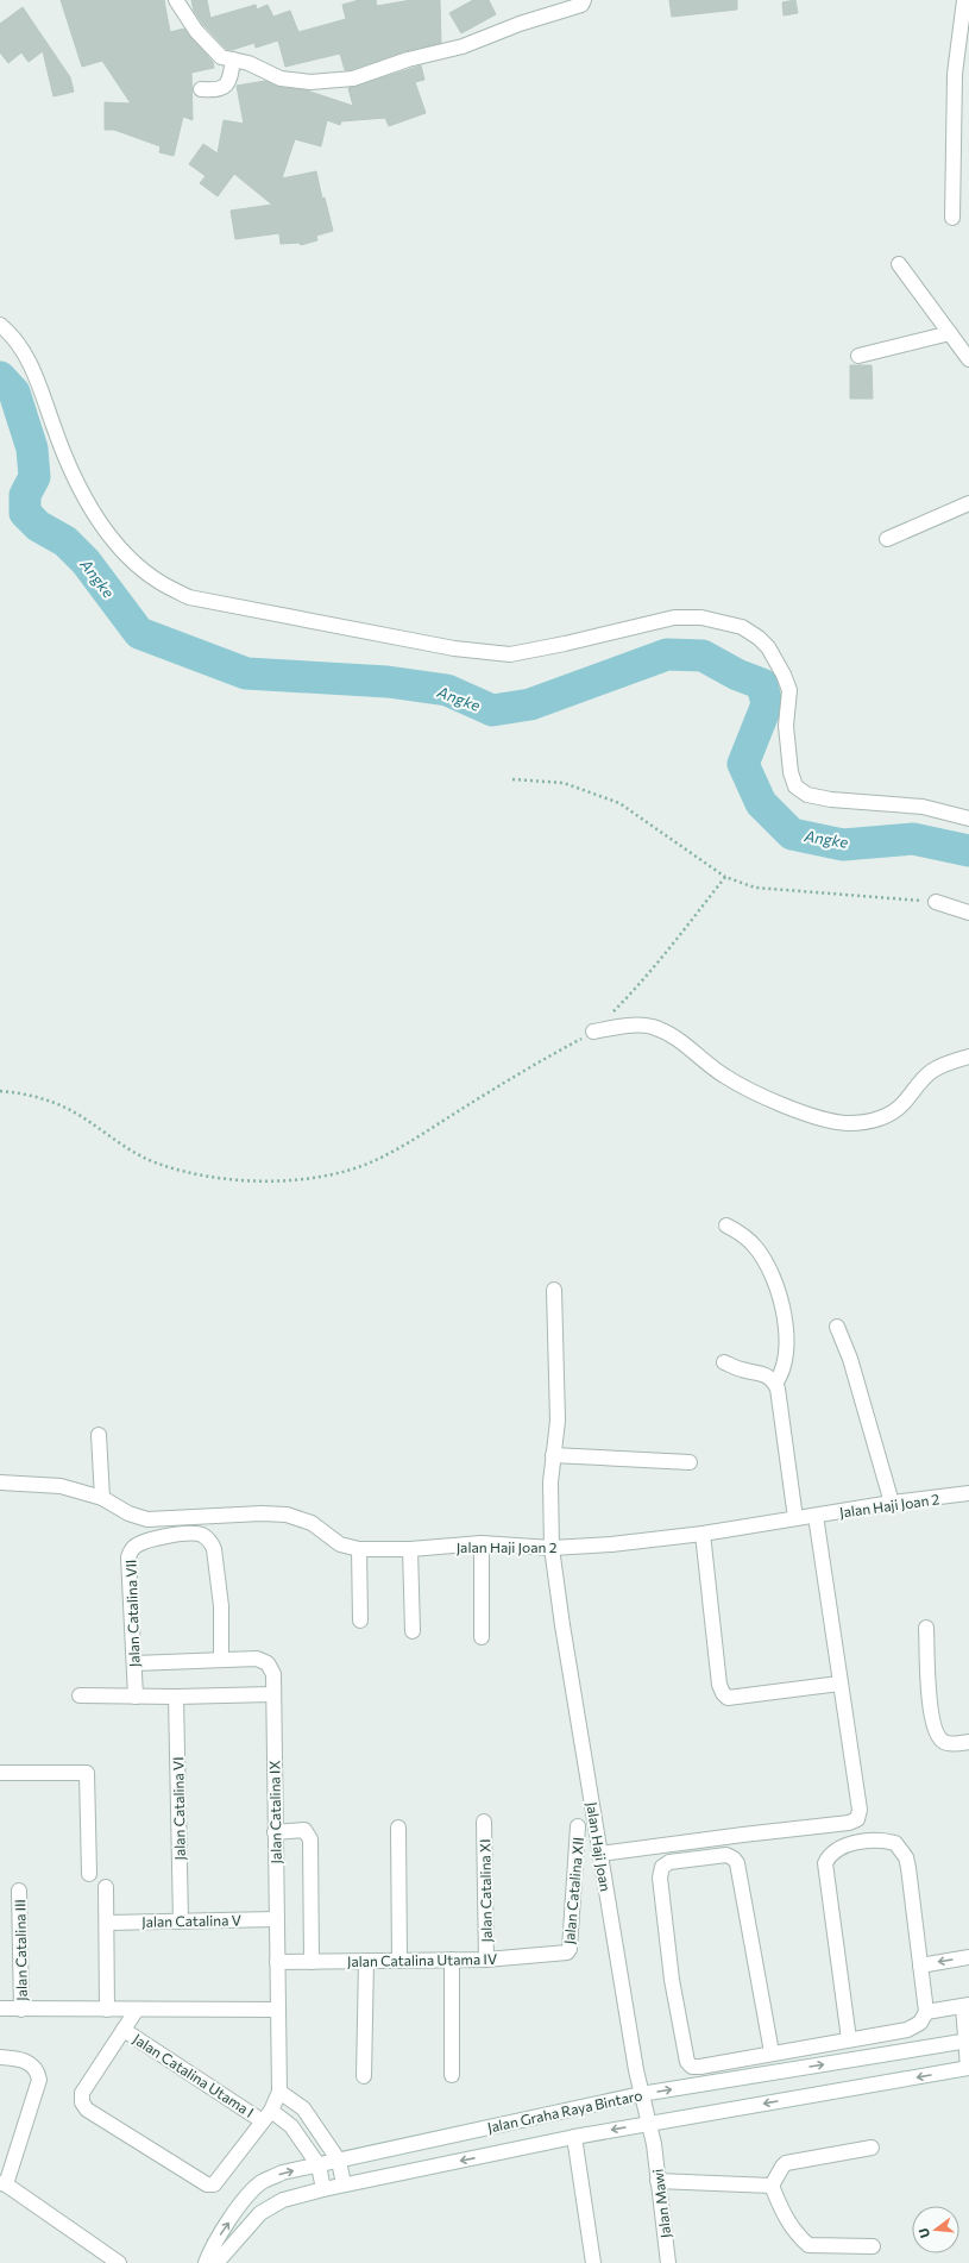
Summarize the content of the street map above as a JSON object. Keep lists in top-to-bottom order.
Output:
{
  "streets": {
    "street": [
      "Jalan Haji Joan 2",
      "Jalan Catalina VII",
      "Jalan Catalina VI",
      "Jalan Catalina IX",
      "Jalan Haji Joan",
      "Jalan Catalina XI",
      "Jalan Catalina XII",
      "Jalan Catalina V",
      "Jalan Catalina III",
      "Jalan Catalina Utama IV",
      "Jalan Catalina Utama I",
      "Jalan Graha Raya Bintaro",
      "Jalan Mawi"
    ]
  },
  "crossings": [
    ["Jalan Haji Joan 2", "Jalan Haji Joan"],
    ["Jalan Catalina VII", "Jalan Catalina IX"],
    ["Jalan Catalina VI", "Jalan Catalina V"],
    ["Jalan Catalina IX", "Jalan Catalina V"],
    ["Jalan Catalina IX", "Jalan Catalina Utama IV"],
    ["Jalan Haji Joan", "Jalan Graha Raya Bintaro"],
    ["Jalan Haji Joan", "Jalan Mawi"],
    ["Jalan Catalina XI", "Jalan Catalina Utama IV"],
    ["Jalan Catalina XII", "Jalan Catalina Utama IV"],
    ["Jalan Catalina Utama I", "Jalan Graha Raya Bintaro"]
  ],
  "water": ["Angke"],
  "north": "left"
}
